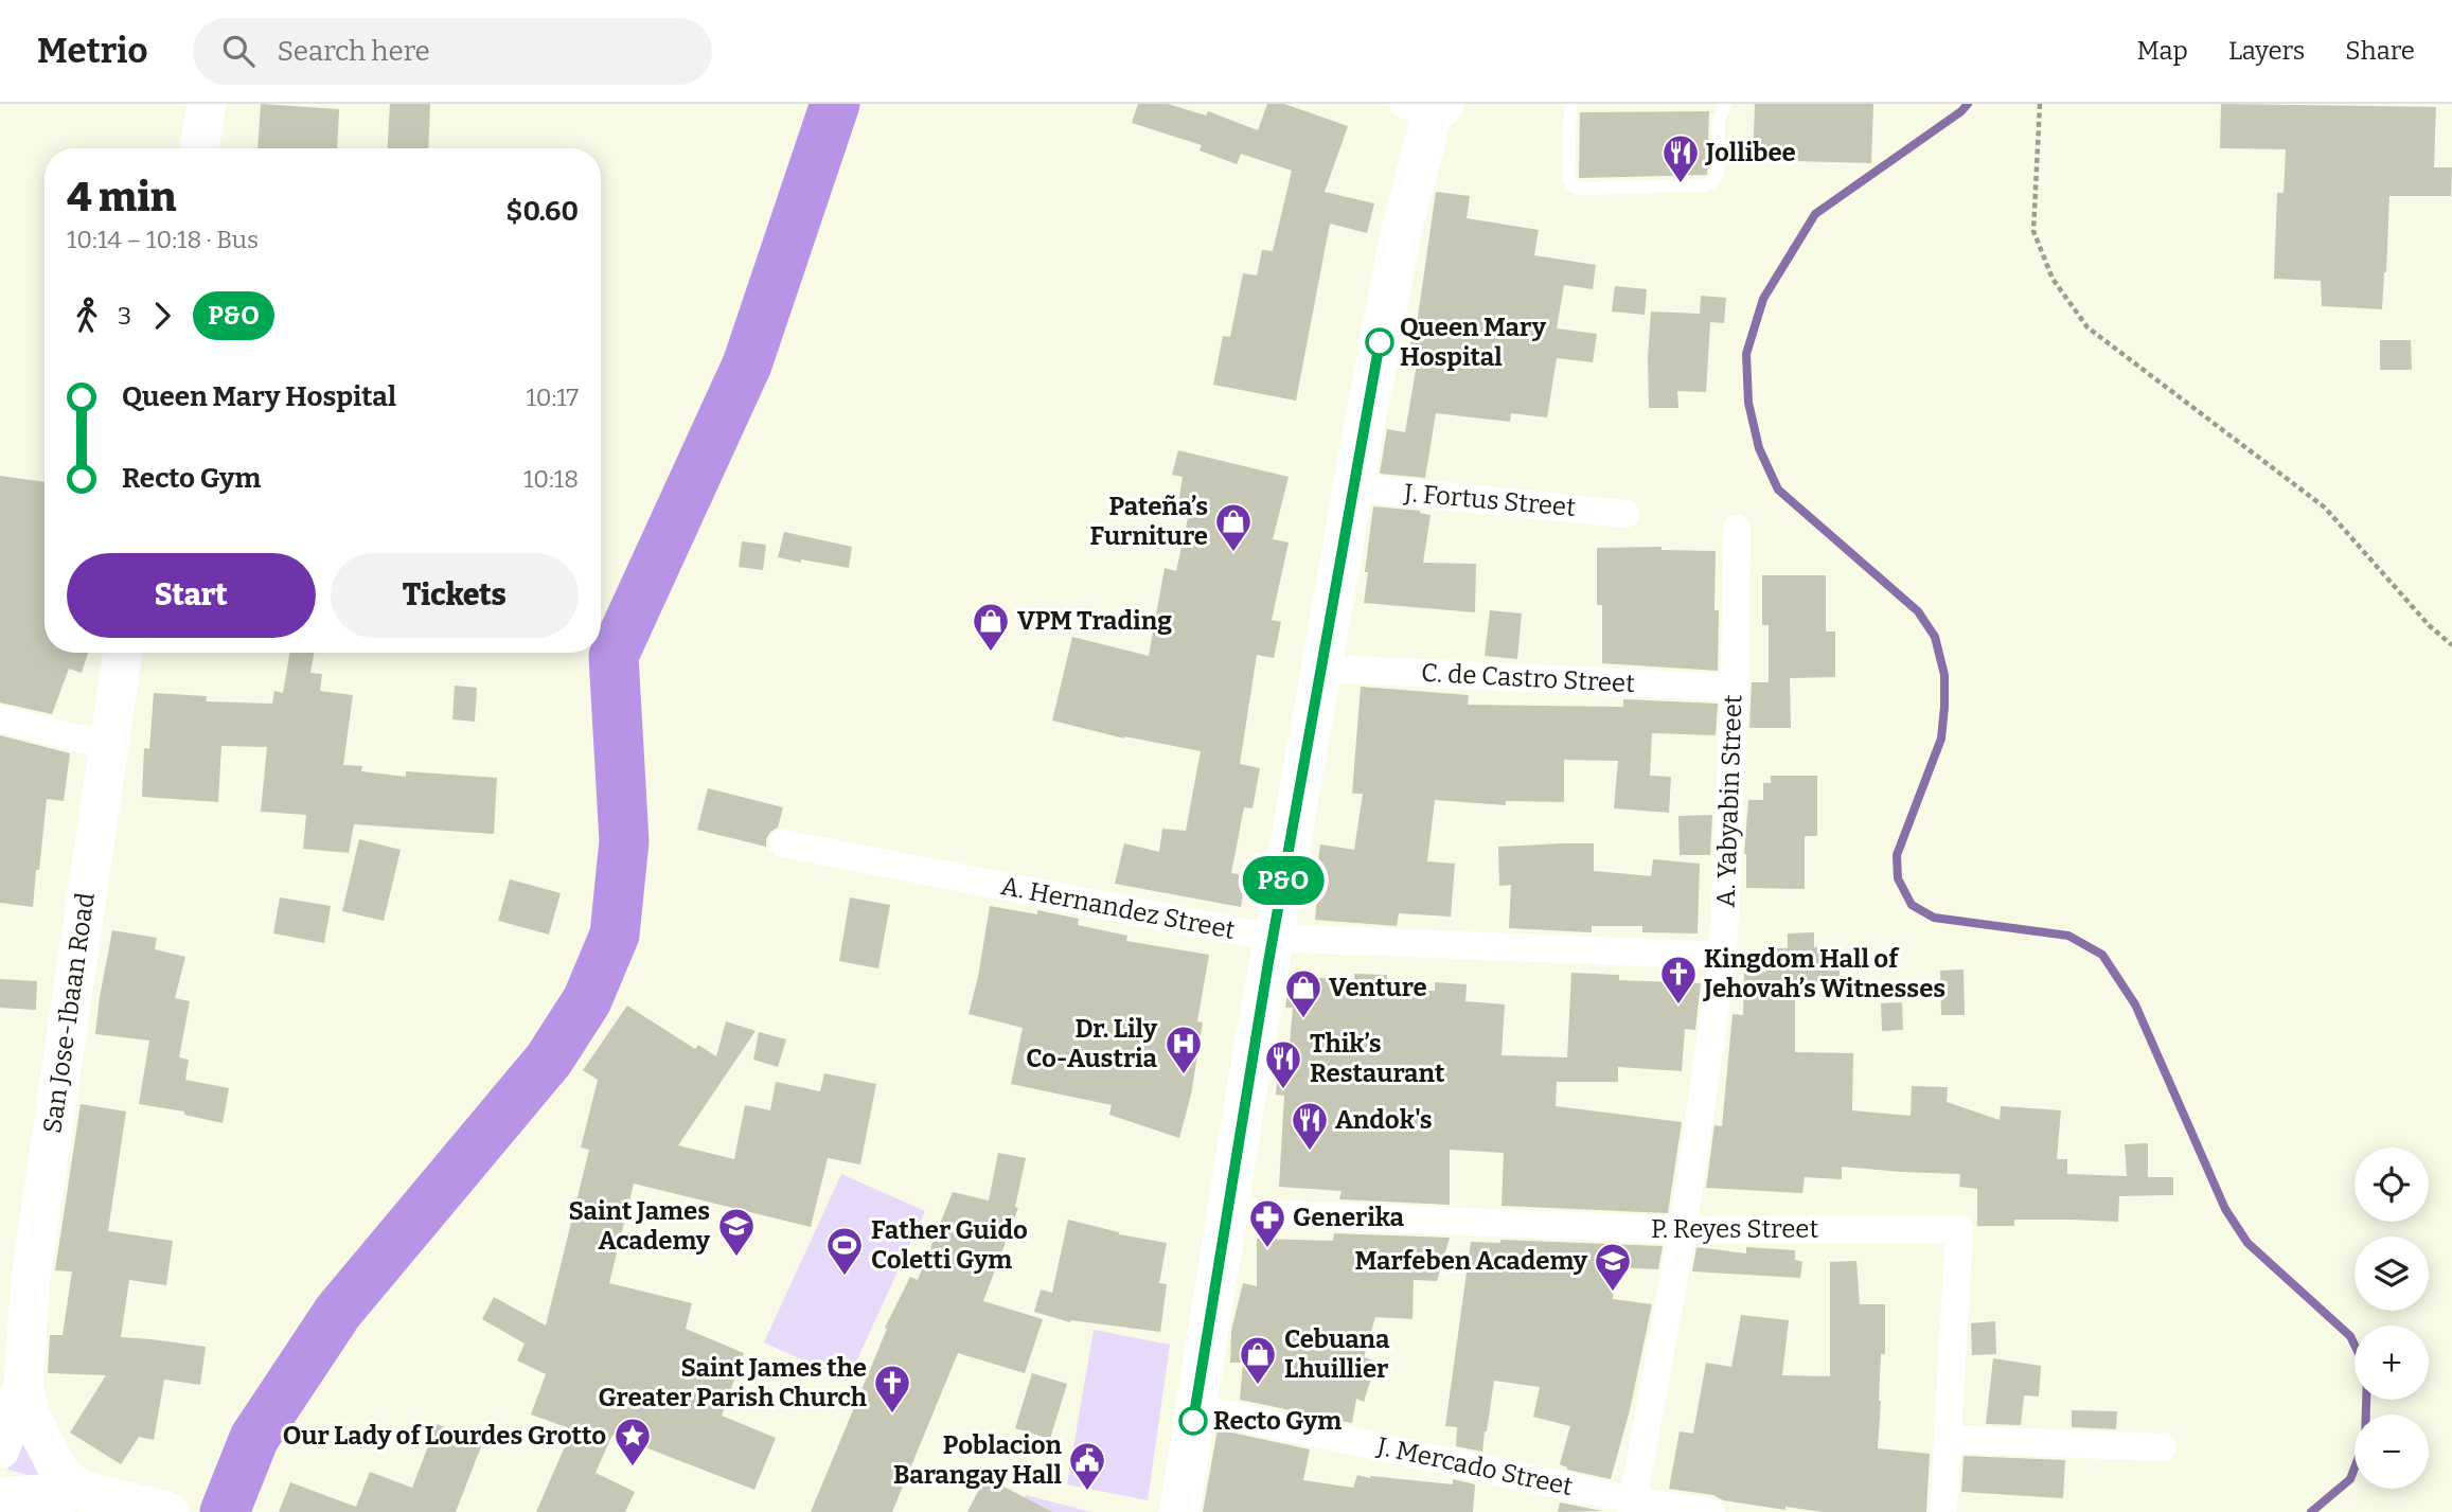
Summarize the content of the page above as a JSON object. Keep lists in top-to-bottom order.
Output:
{
  "streets": {
    "main road": ["San Jose-Ibaan Road"],
    "street": [
      "J. Fortus Street",
      "C. de Castro Street",
      "A. Yabyabin Street",
      "A. Hernandez Street",
      "P. Reyes Street",
      "J. Mercado Street"
    ]
  },
  "crossings": [
    ["C. de Castro Street", "A. Yabyabin Street"],
    ["A. Yabyabin Street", "A. Hernandez Street"],
    ["A. Yabyabin Street", "P. Reyes Street"],
    ["A. Yabyabin Street", "J. Mercado Street"]
  ],
  "places": {
    "restaurant": ["Jollibee", "Thik’s Restaurant", "Andok's"],
    "other": ["Queen Mary Hospital", "Recto Gym"],
    "shop": [
      "Pateña’s Furniture",
      "VPM Trading",
      "Venture",
      "Cebuana Lhuillier"
    ],
    "church": ["Kingdom Hall of Jehovah’s Witnesses", "Saint James the Greater Parish Church"],
    "hospital": ["Dr. Lily Co-Austria"],
    "pharmacy": ["Generika"],
    "school or university": ["Saint James Academy", "Marfeben Academy"],
    "sports": ["Father Guido Coletti Gym"],
    "place": ["Our Lady of Lourdes Grotto"],
    "public building": ["Poblacion Barangay Hall"]
  },
  "lines": ["bus line P&O"],
  "page": {
    "header": "Metrio",
    "search": "Search here",
    "nav": ["Map", "Layers", "Share"],
    "on_map": "P&O",
    "heading": ["4 min", "10:14 – 10:18 · Bus", "$0.60"],
    "legs": ["3", "P&O"],
    "list": [
      {
        "name": "Queen Mary Hospital",
        "value": "10:17"
      },
      {
        "name": "Recto Gym",
        "value": "10:18"
      }
    ],
    "buttons": ["Start", "Tickets"],
    "map_buttons": ["+", "−"]
  }
}
